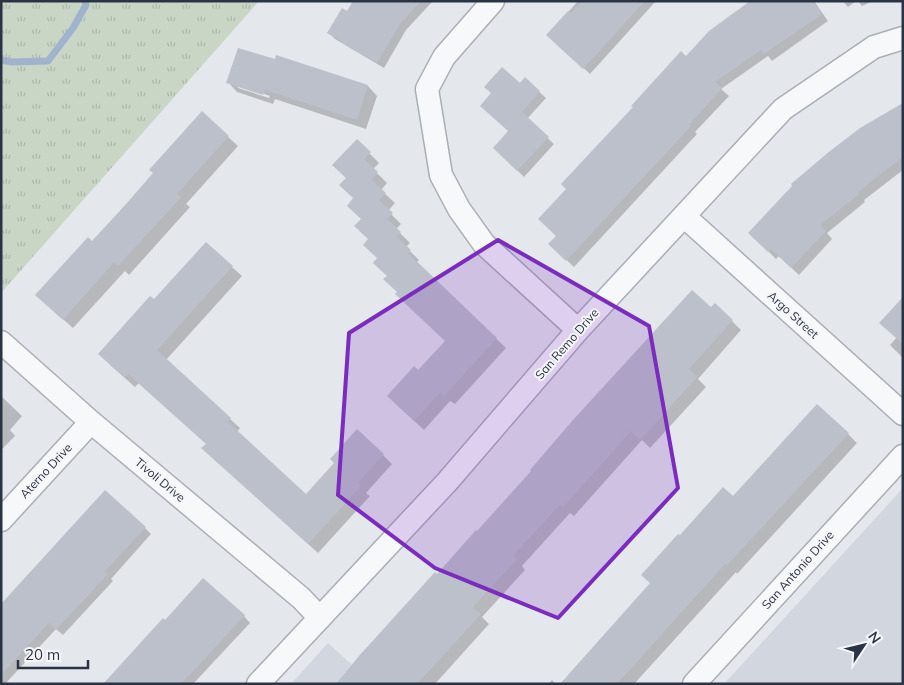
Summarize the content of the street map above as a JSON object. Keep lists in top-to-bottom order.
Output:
{
  "streets": {
    "street": [
      "Argo Street",
      "San Remo Drive",
      "Aterno Drive",
      "Tivoli Drive",
      "San Antonio Drive"
    ]
  },
  "crossings": [
    ["Argo Street", "San Remo Drive"],
    ["San Remo Drive", "Tivoli Drive"],
    ["Aterno Drive", "Tivoli Drive"]
  ],
  "scale_bar": "20 m",
  "north": "top right"
}
